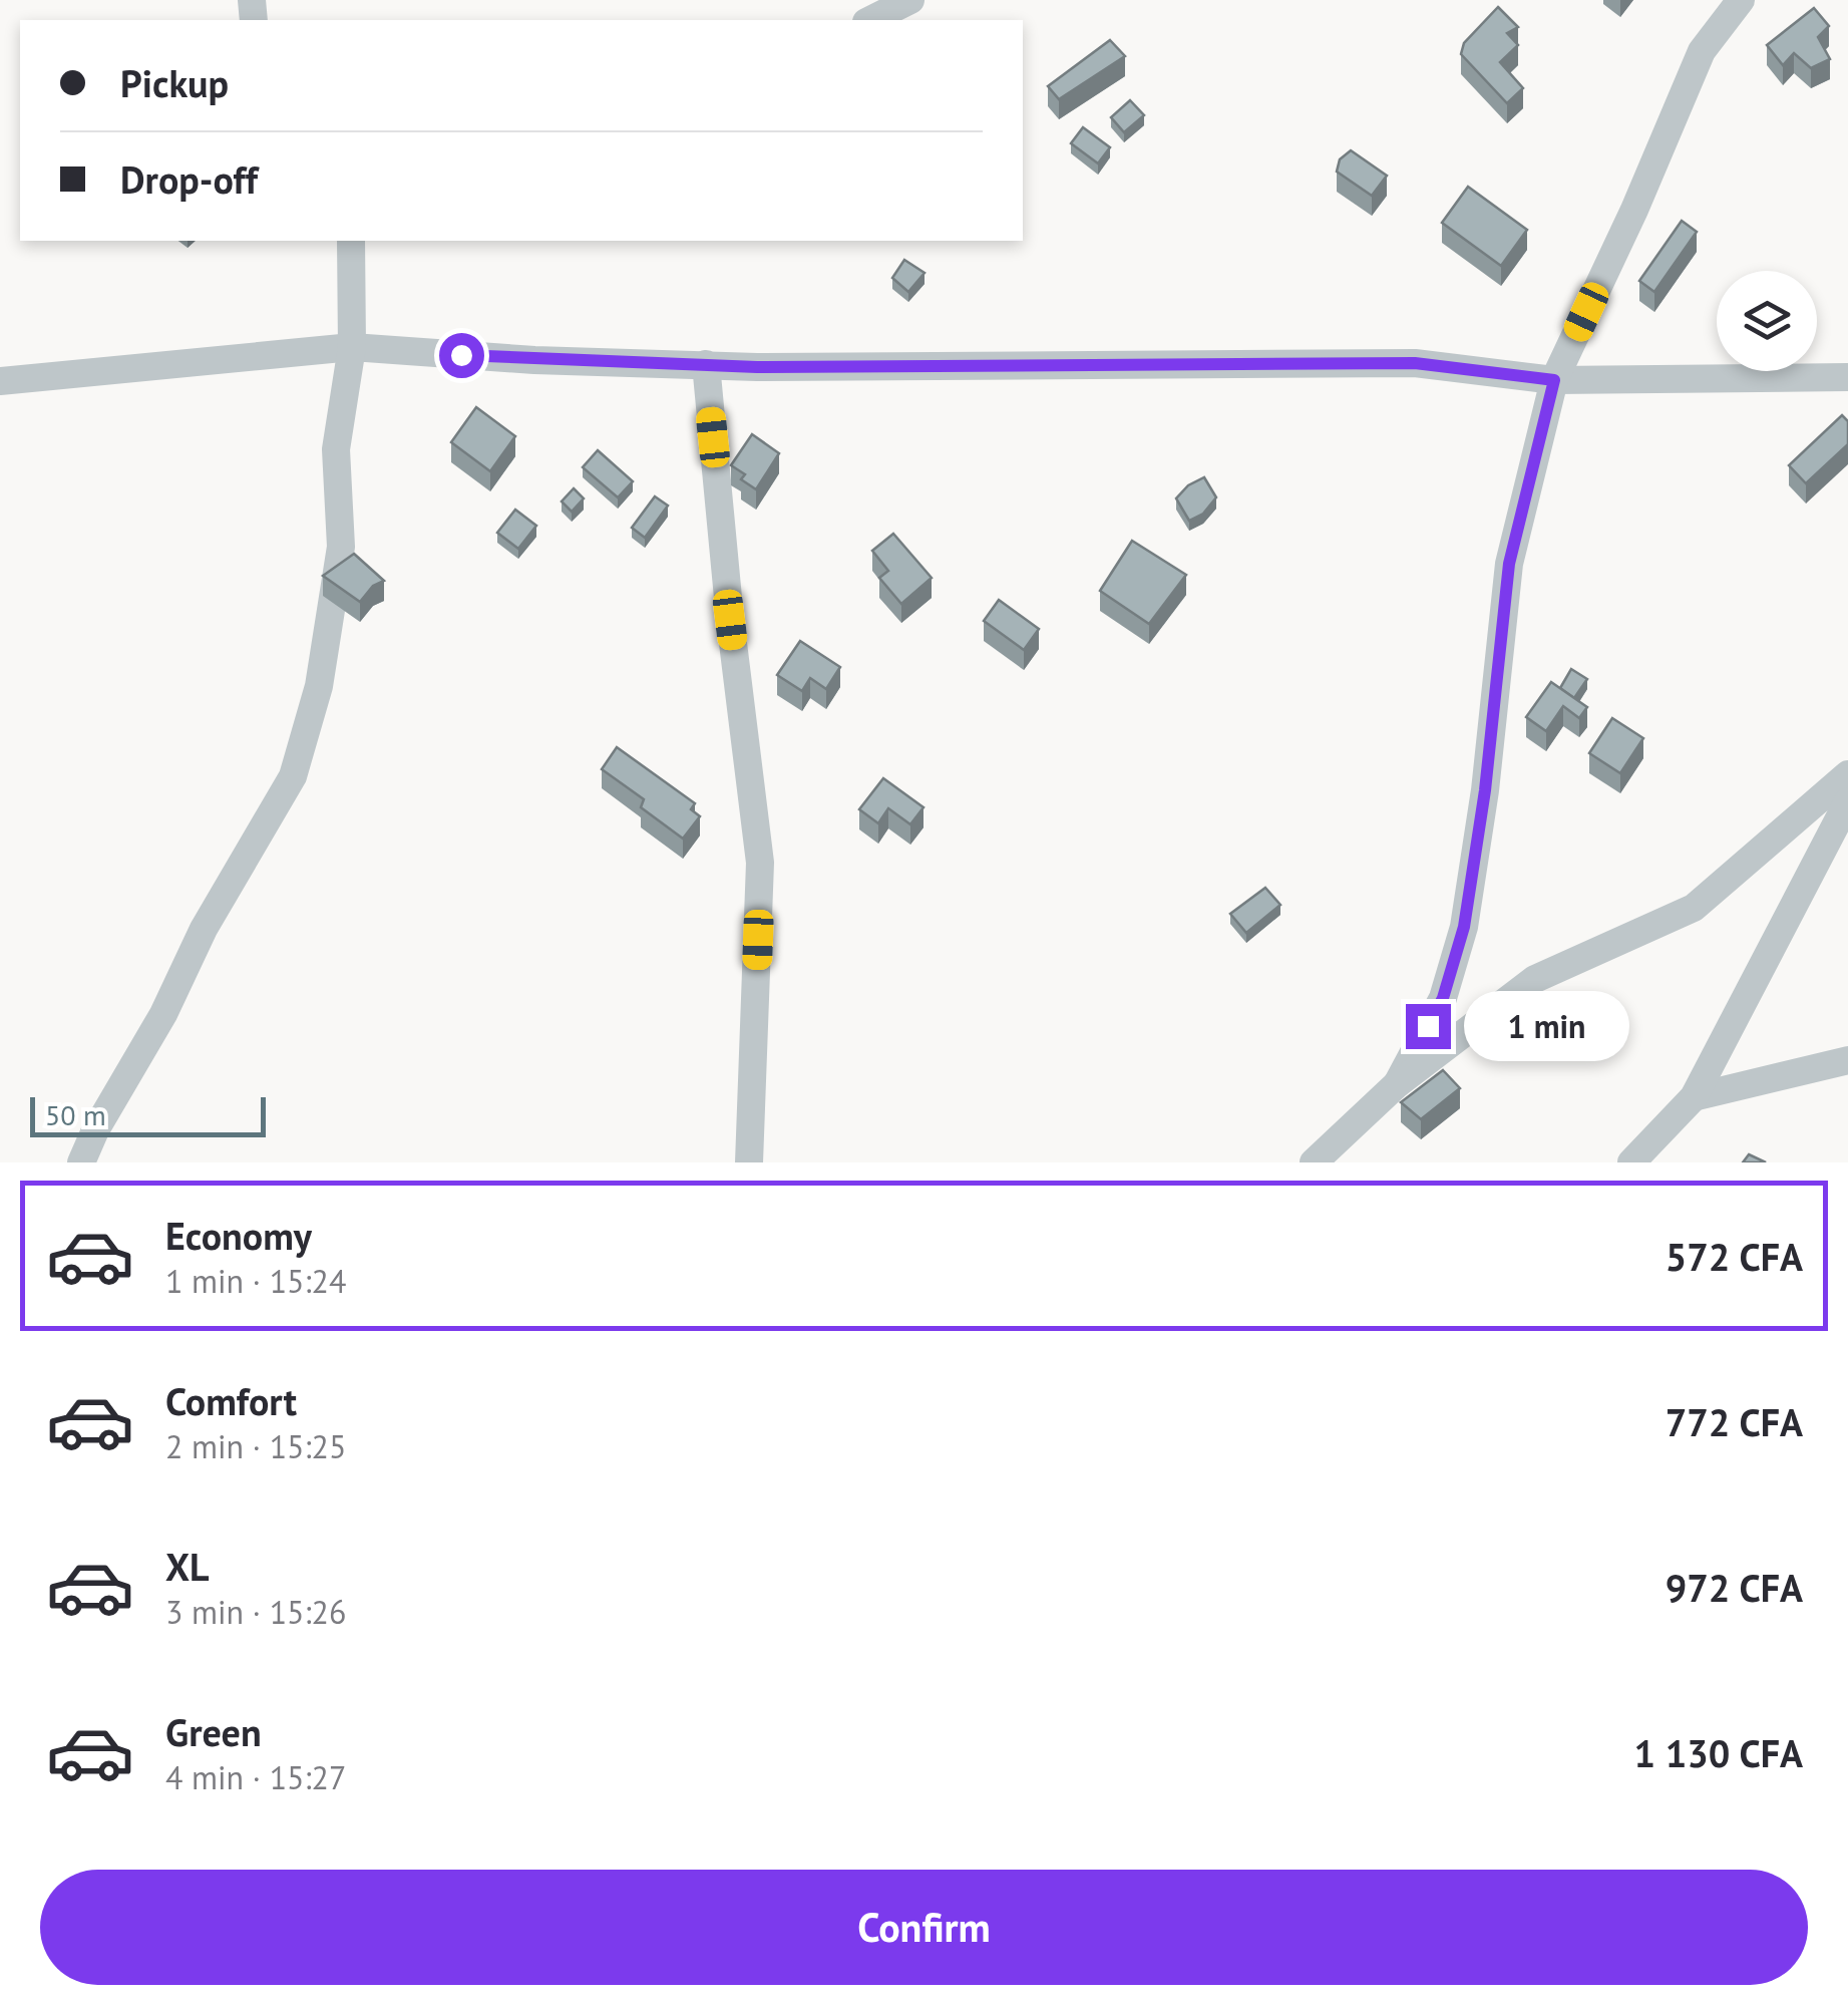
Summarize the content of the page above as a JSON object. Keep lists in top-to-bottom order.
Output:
{
  "scale_bar": "50 m",
  "page": {
    "banner": ["Pickup", "Drop-off"],
    "bubble": "1 min",
    "scale": "50 m",
    "list": [
      {
        "name": "Economy",
        "note": "1 min · 15:24",
        "value": "572 CFA"
      },
      {
        "name": "Comfort",
        "note": "2 min · 15:25",
        "value": "772 CFA"
      },
      {
        "name": "XL",
        "note": "3 min · 15:26",
        "value": "972 CFA"
      },
      {
        "name": "Green",
        "note": "4 min · 15:27",
        "value": "1 130 CFA"
      }
    ],
    "buttons": "Confirm"
  }
}
